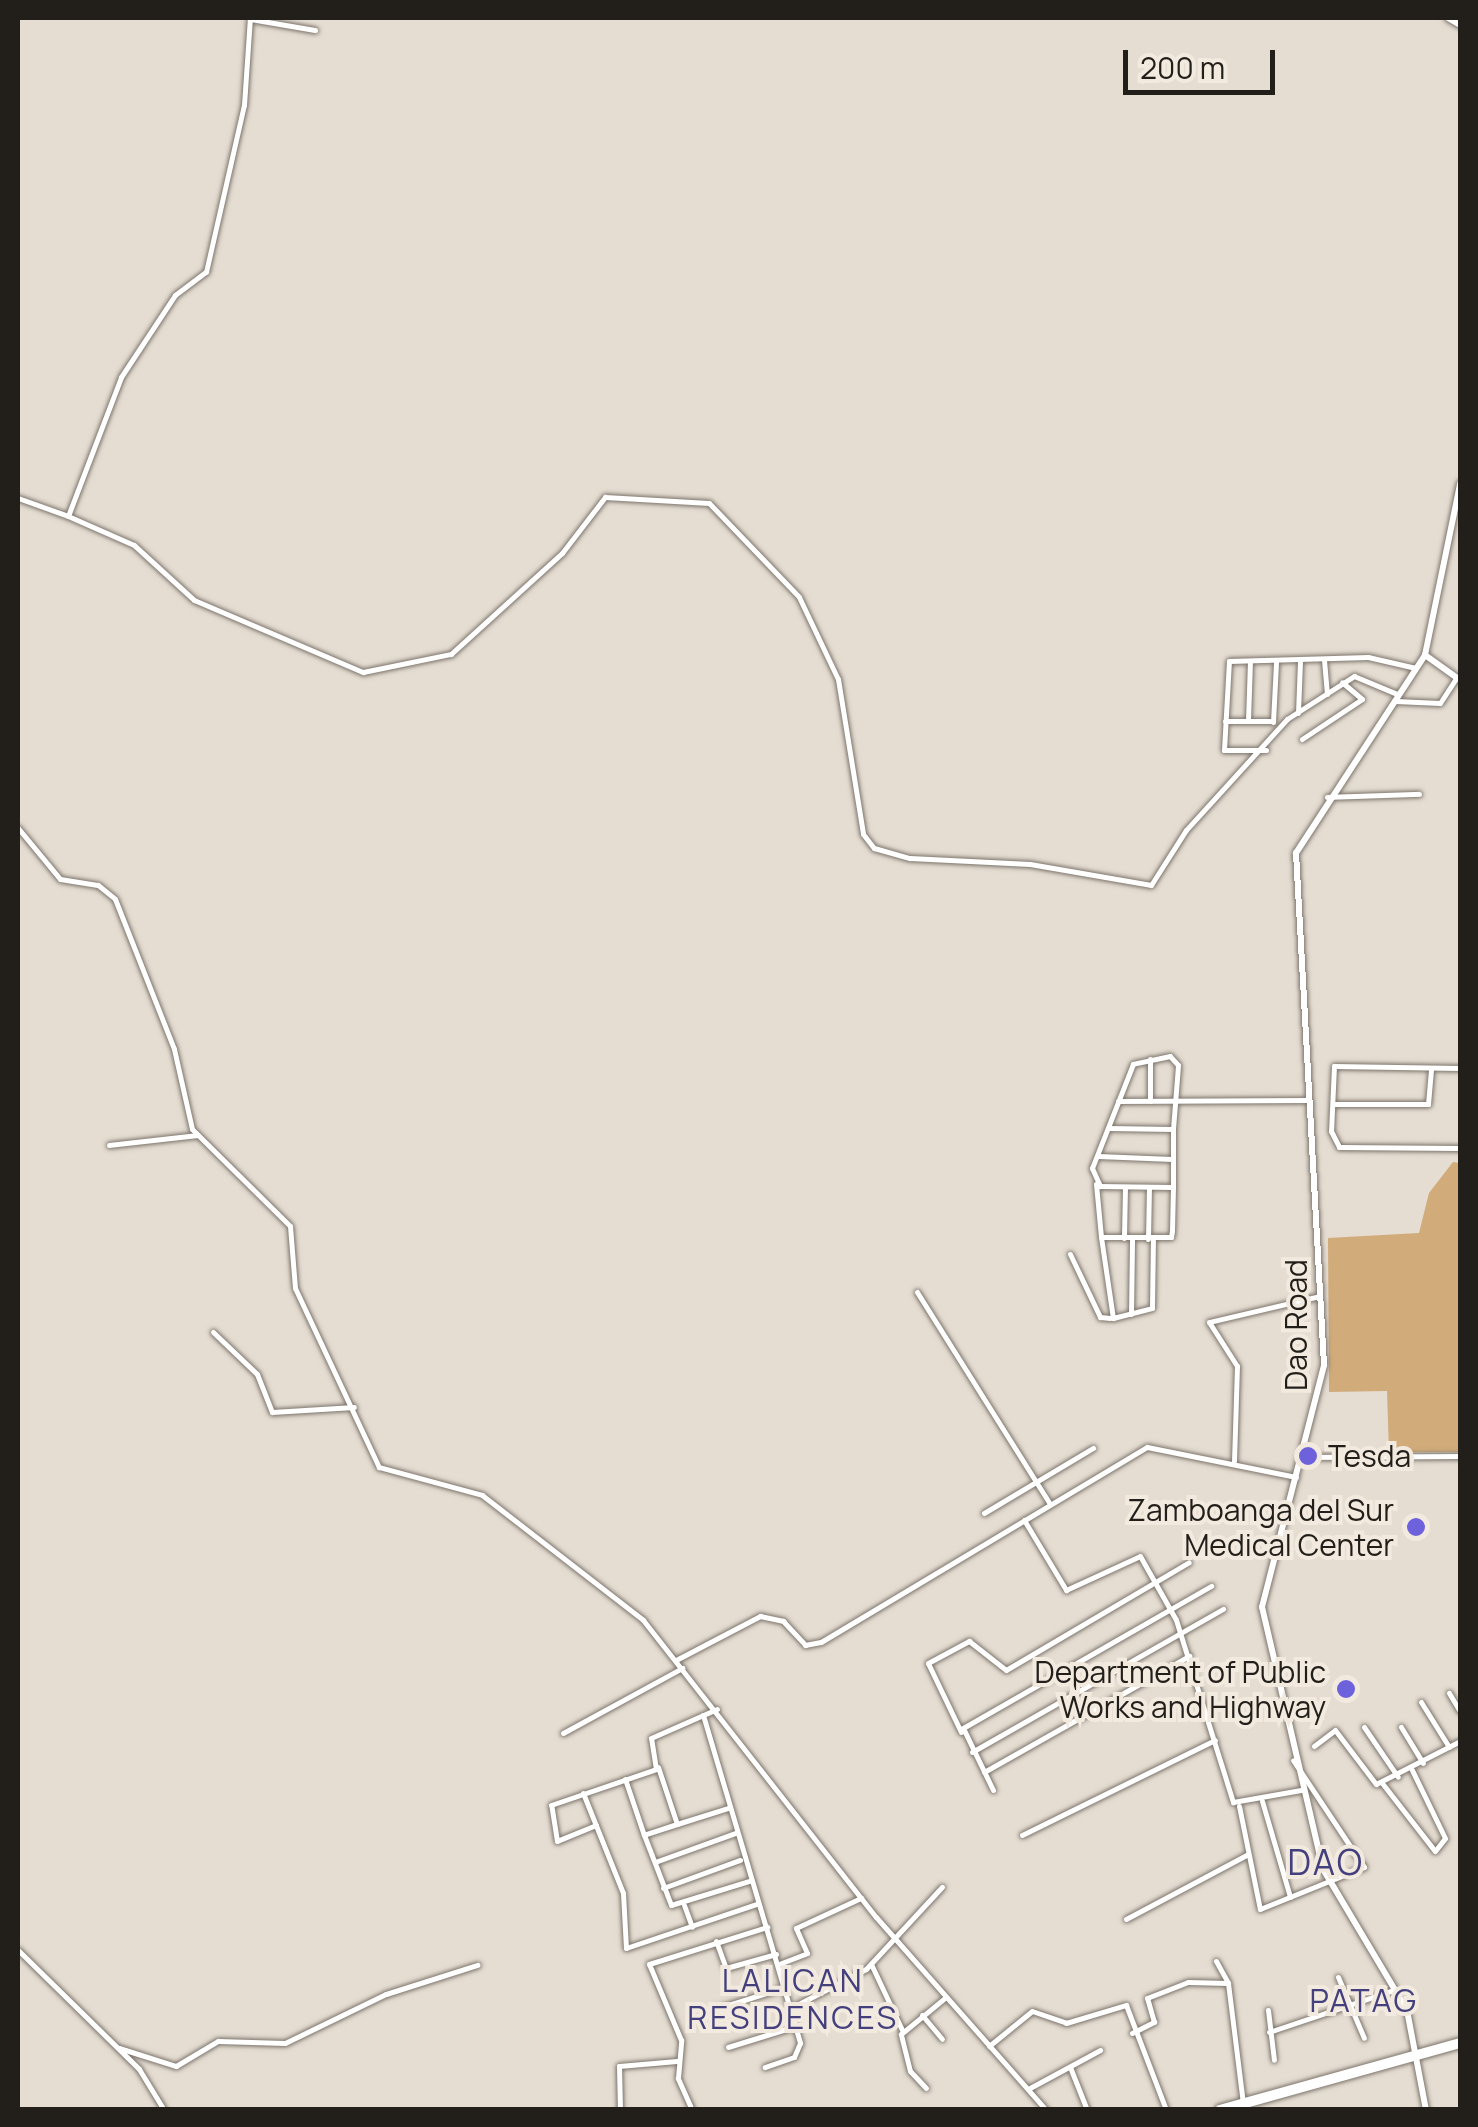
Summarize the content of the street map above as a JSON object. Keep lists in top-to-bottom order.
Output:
{
  "streets": {
    "street": ["Dao Road"]
  },
  "districts": ["DAO", "LALICAN RESIDENCES", "PATAG"],
  "places": ["Tesda", "Zamboanga del Sur Medical Center", "Department of Public Works and Highway"],
  "scale_bar": "200 m"
}
